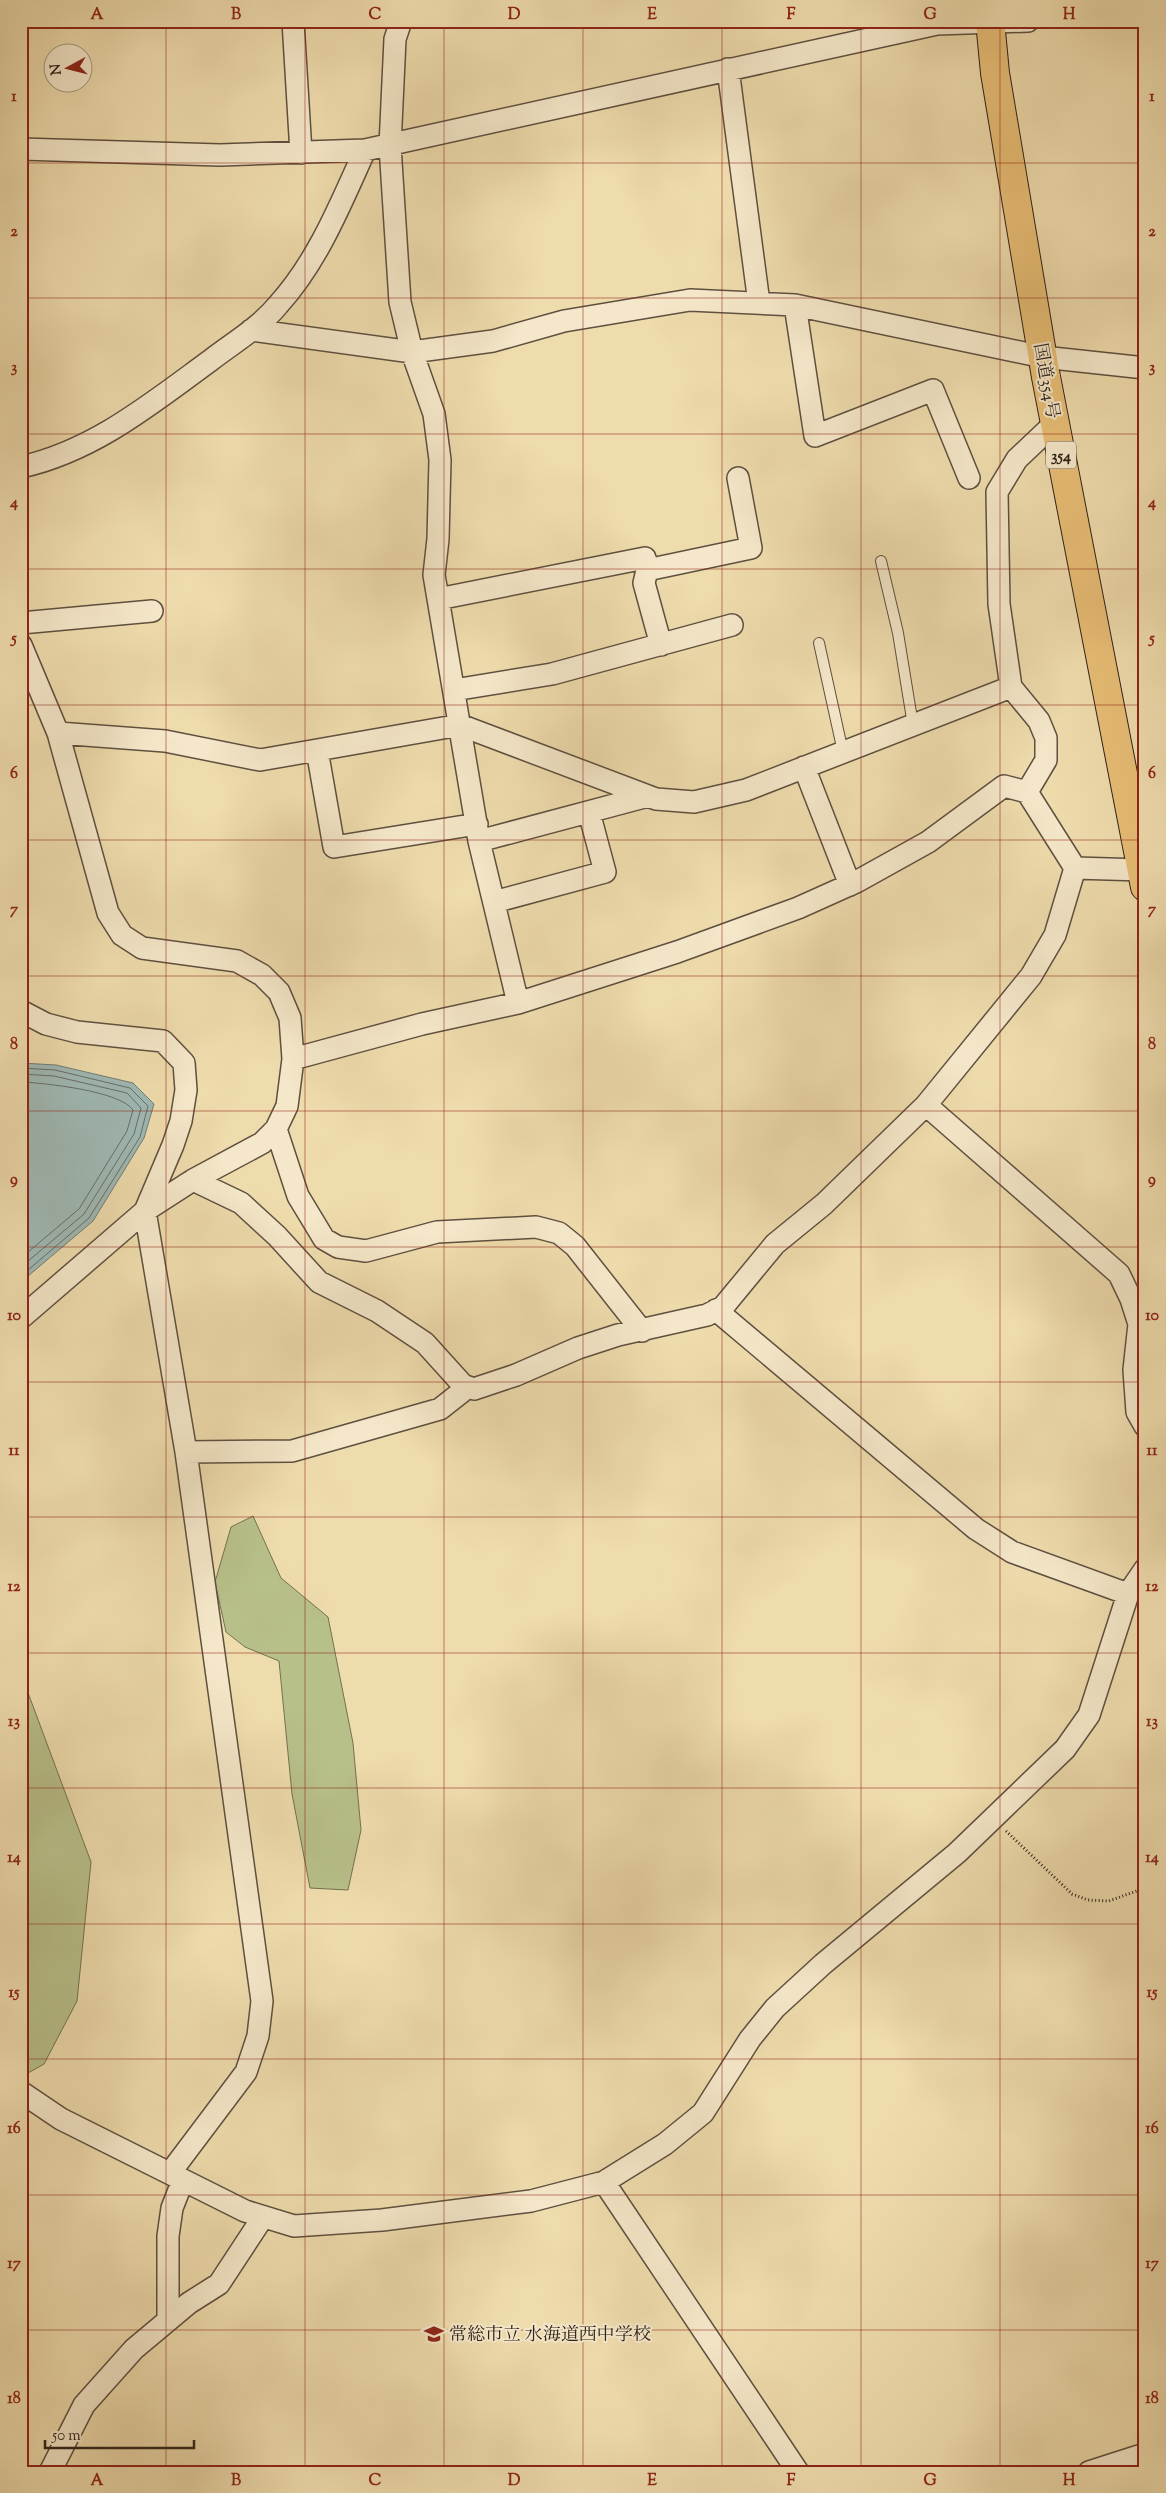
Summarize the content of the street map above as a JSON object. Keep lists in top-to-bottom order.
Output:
{
  "streets": {
    "highway": ["国道354号", "354"]
  },
  "places": {
    "school or university": ["常総市立 水海道西中学校"]
  },
  "scale_bar": "50 m",
  "north": "left",
  "grid": {
    "columns": [
      "A",
      "B",
      "C",
      "D",
      "E",
      "F",
      "G",
      "H"
    ],
    "rows": [
      "1",
      "2",
      "3",
      "4",
      "5",
      "6",
      "7",
      "8",
      "9",
      "10",
      "11",
      "12",
      "13",
      "14",
      "15",
      "16",
      "17",
      "18"
    ]
  }
}
